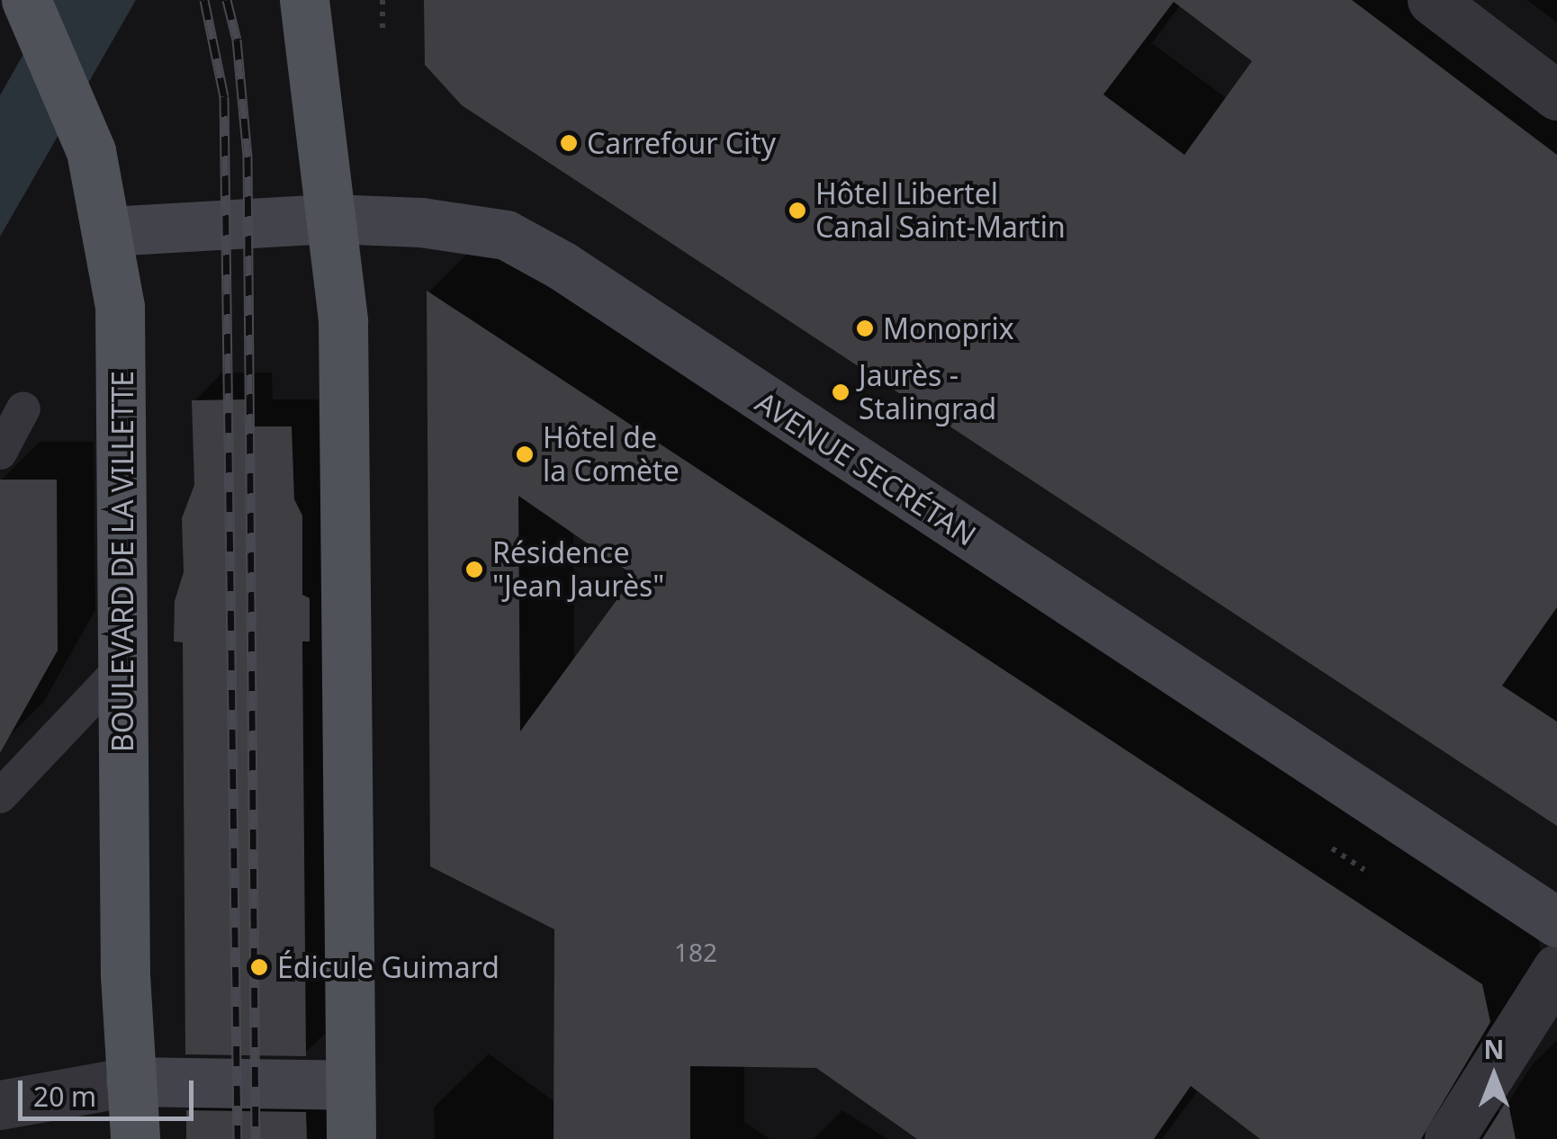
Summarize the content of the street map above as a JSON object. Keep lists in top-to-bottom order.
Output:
{
  "streets": {
    "main road": ["AVENUE SECRÉTAN", "BOULEVARD DE LA VILLETTE"]
  },
  "crossings": [
    ["AVENUE SECRÉTAN", "BOULEVARD DE LA VILLETTE"]
  ],
  "places": [
    "Carrefour City",
    "Hôtel Libertel Canal Saint-Martin",
    "Monoprix",
    "Jaurès - Stalingrad",
    "Hôtel de la Comète",
    "Résidence \"Jean Jaurès\"",
    "Édicule Guimard"
  ],
  "house_numbers": ["182"],
  "scale_bar": "20 m",
  "north": "top"
}
